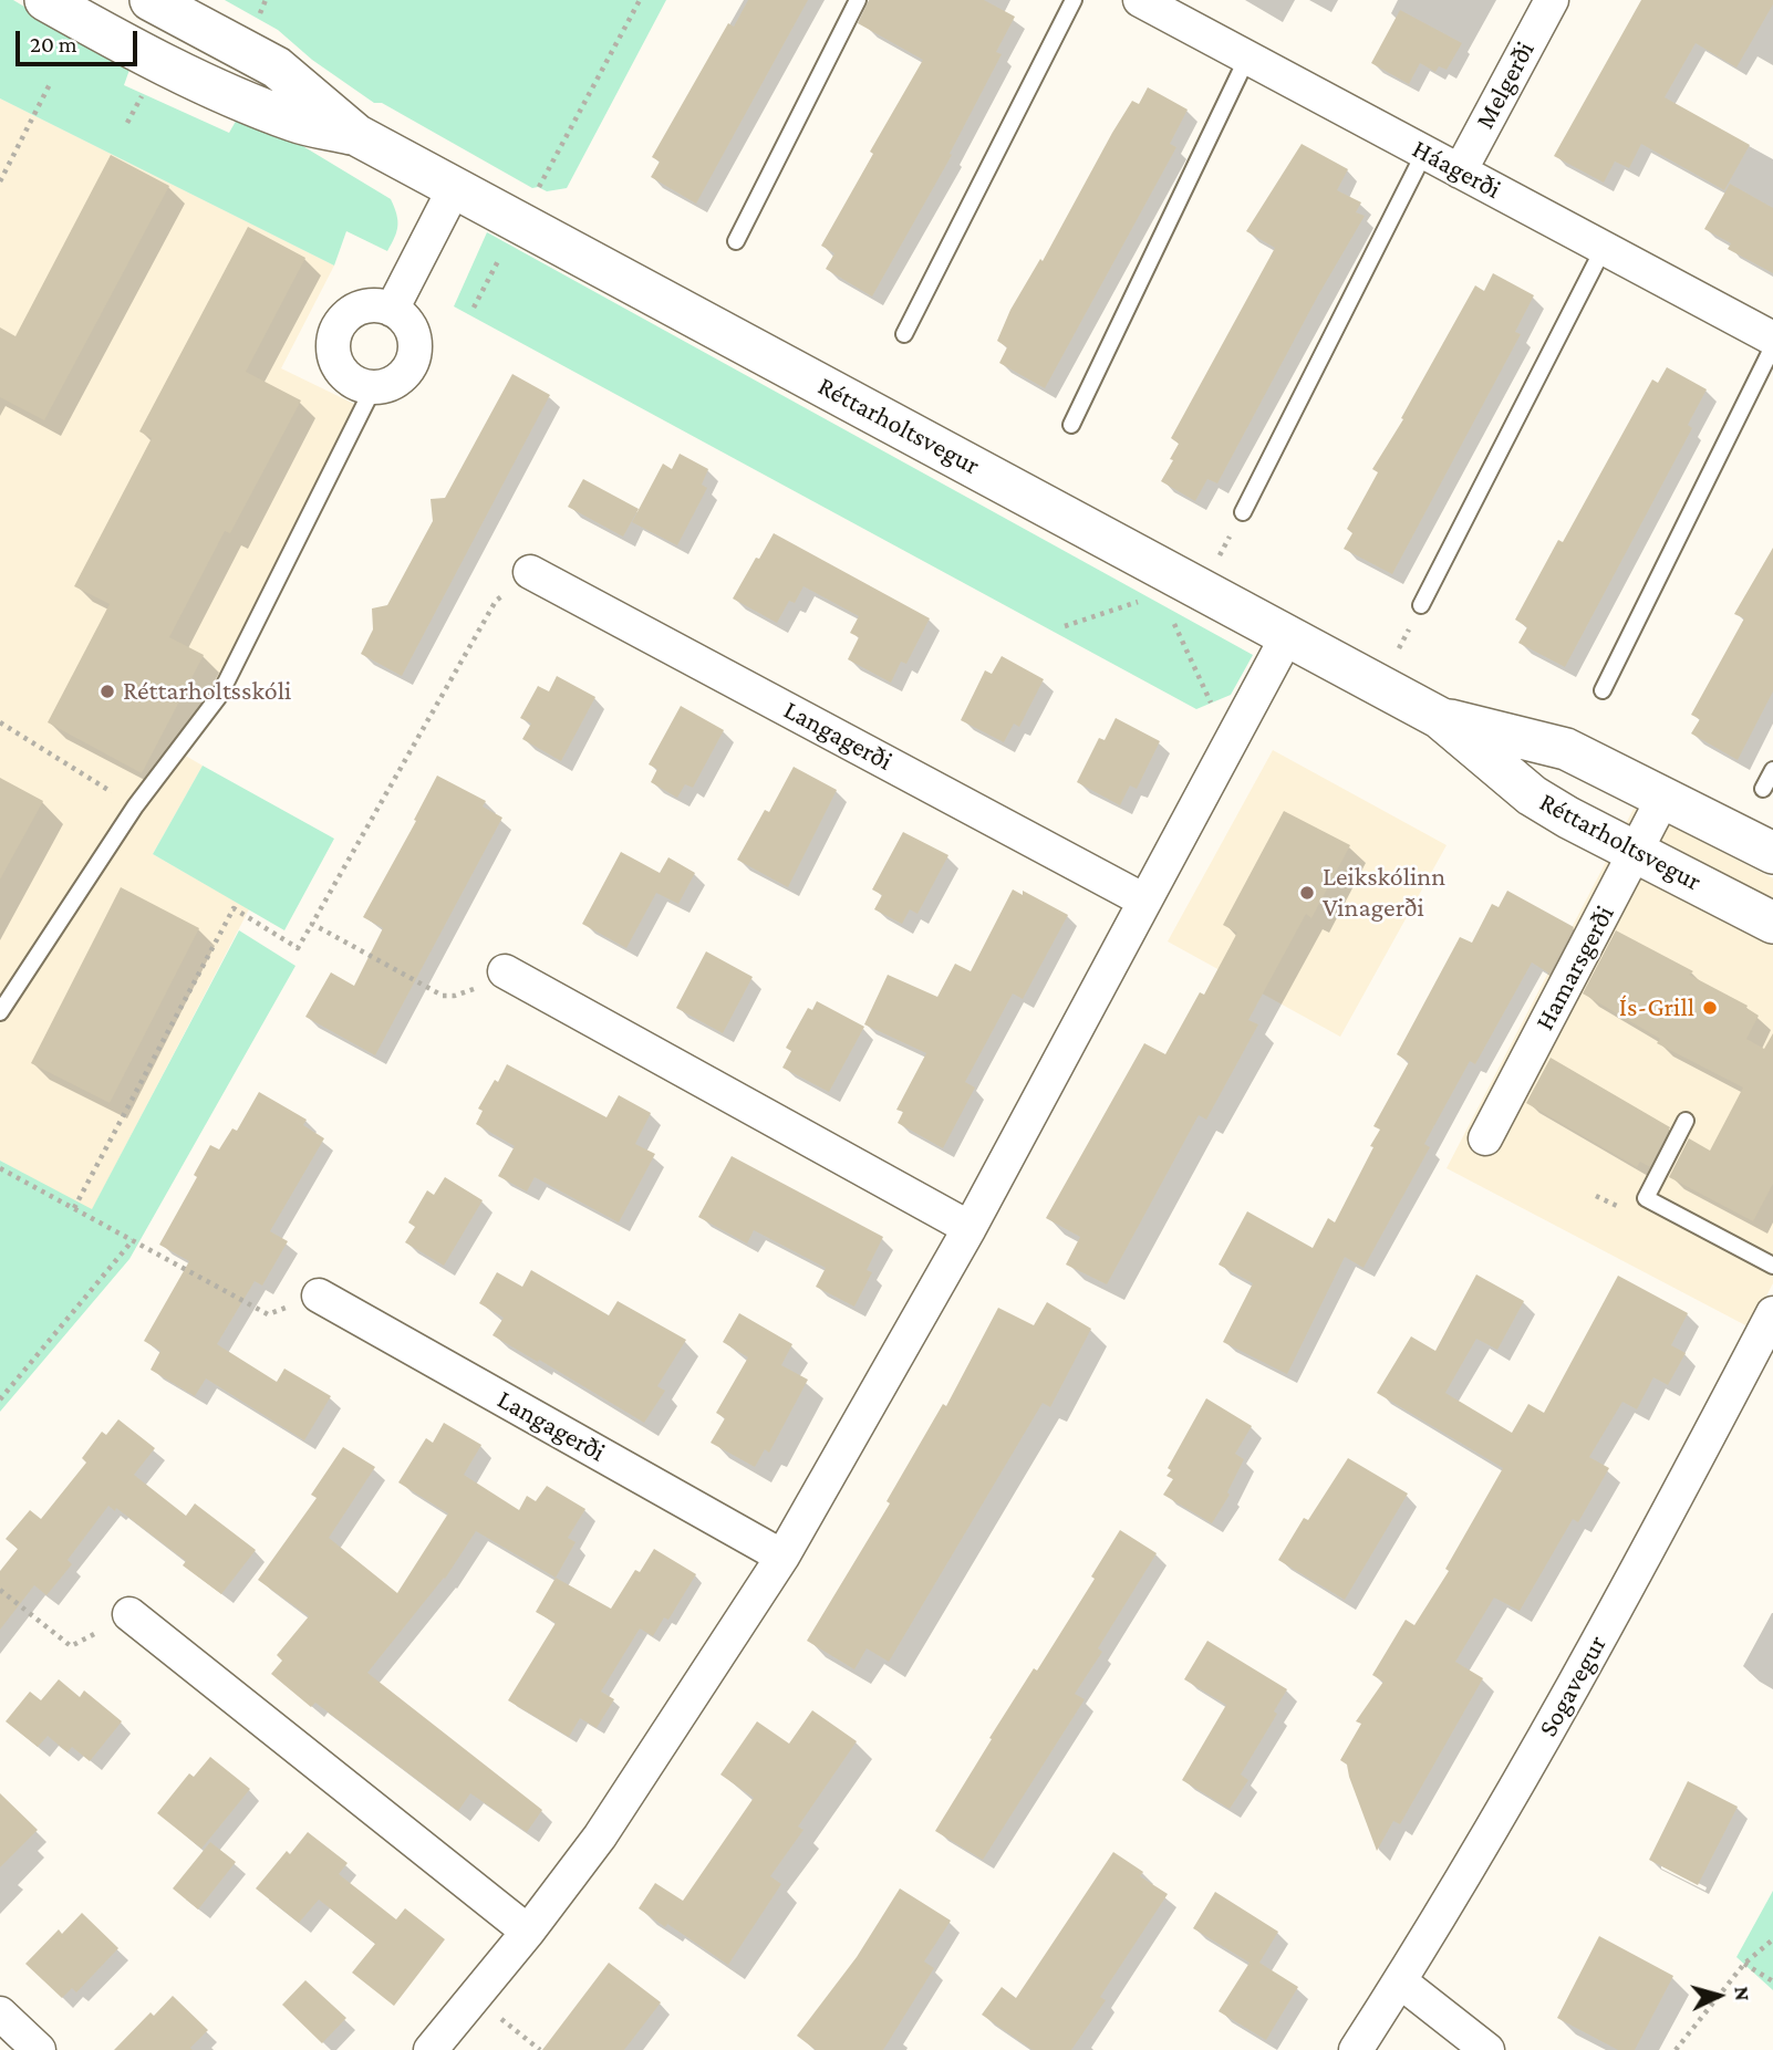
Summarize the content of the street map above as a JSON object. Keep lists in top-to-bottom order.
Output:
{
  "streets": {
    "street": [
      "Melgerði",
      "Háagerði",
      "Réttarholtsvegur",
      "Langagerði",
      "Hamarsgerði",
      "Sogavegur"
    ]
  },
  "crossings": [
    ["Melgerði", "Háagerði"],
    ["Réttarholtsvegur", "Hamarsgerði"]
  ],
  "places": ["Réttarholtsskóli", "Leikskólinn Vinagerði", "Ís-Grill"],
  "scale_bar": "20 m",
  "north": "right"
}
